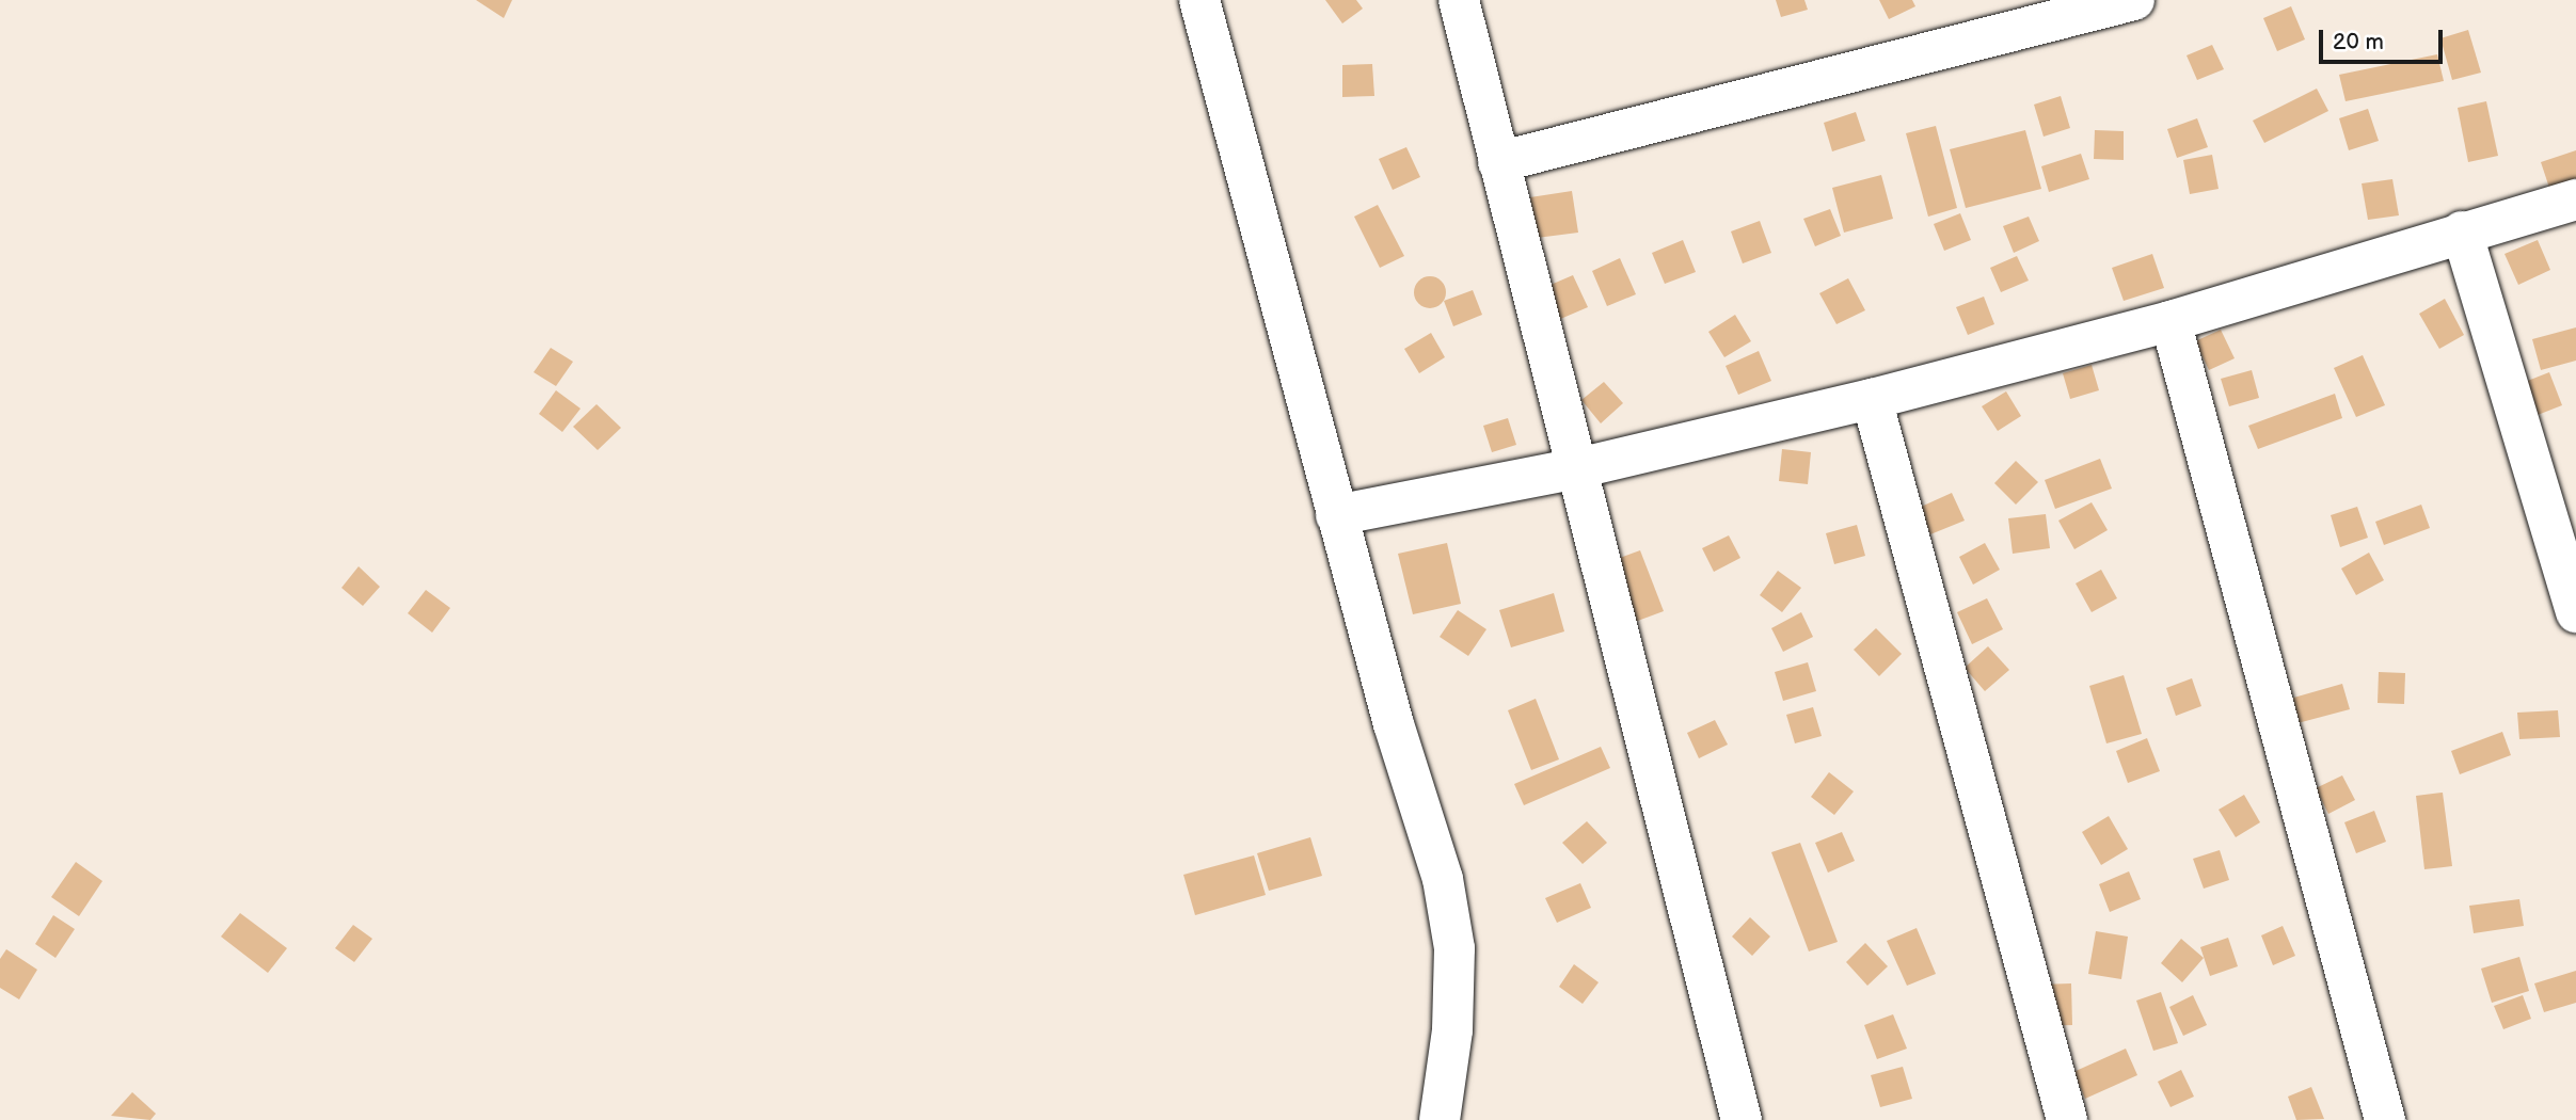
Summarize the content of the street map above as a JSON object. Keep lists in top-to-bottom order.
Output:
{
  "scale_bar": "20 m"
}
